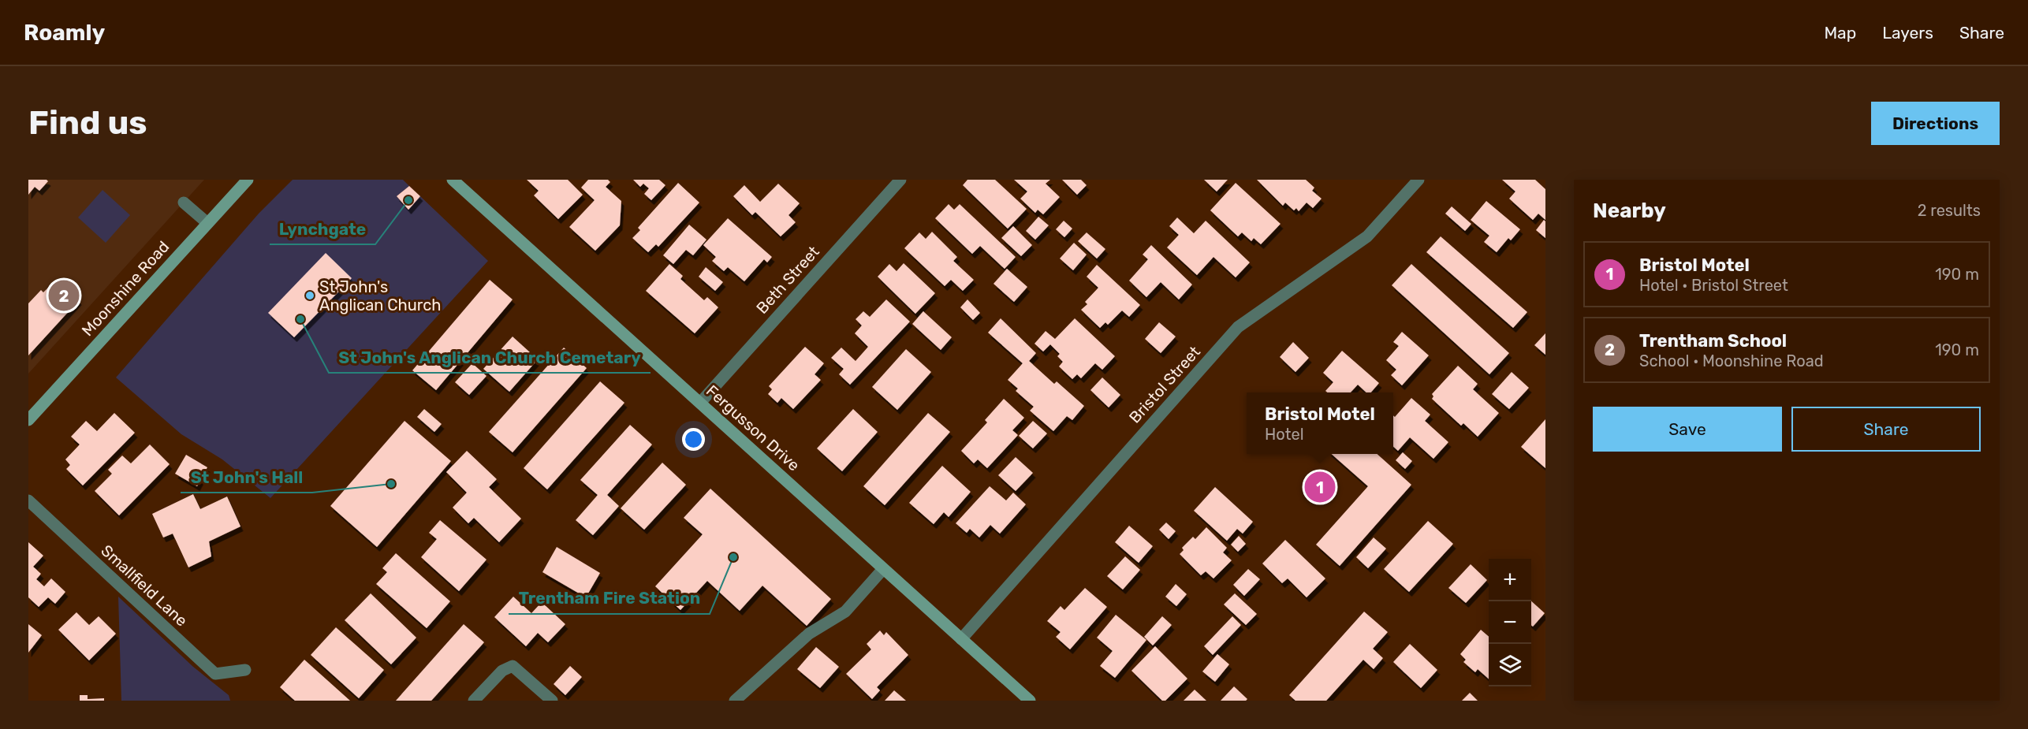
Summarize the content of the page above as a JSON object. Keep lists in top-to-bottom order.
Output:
{
  "streets": {
    "main road": ["Moonshine Road", "Fergusson Drive"],
    "street": ["Beth Street", "Bristol Street", "Smallfield Lane"]
  },
  "crossings": [
    ["Beth Street", "Fergusson Drive"],
    ["Bristol Street", "Fergusson Drive"]
  ],
  "places": [
    "Lynchgate",
    "St John's Anglican Church",
    "St John's Anglican Church Cemetary",
    "St John's Hall",
    "Trentham Fire Station"
  ],
  "page": {
    "header": "Roamly",
    "nav": ["Map", "Layers", "Share"],
    "buttons": [
      "Directions",
      ["Save", "Share"]
    ],
    "title": "Find us",
    "heading": ["Nearby", "2 results"],
    "list": [
      {
        "mark": "1",
        "name": "Bristol Motel",
        "note": "Hotel · Bristol Street",
        "value": "190 m"
      },
      {
        "mark": "2",
        "name": "Trentham School",
        "note": "School · Moonshine Road",
        "value": "190 m"
      }
    ],
    "pins": ["2", "1"],
    "popup": ["Bristol Motel", "Hotel"],
    "map_buttons": ["+", "−"]
  }
}
